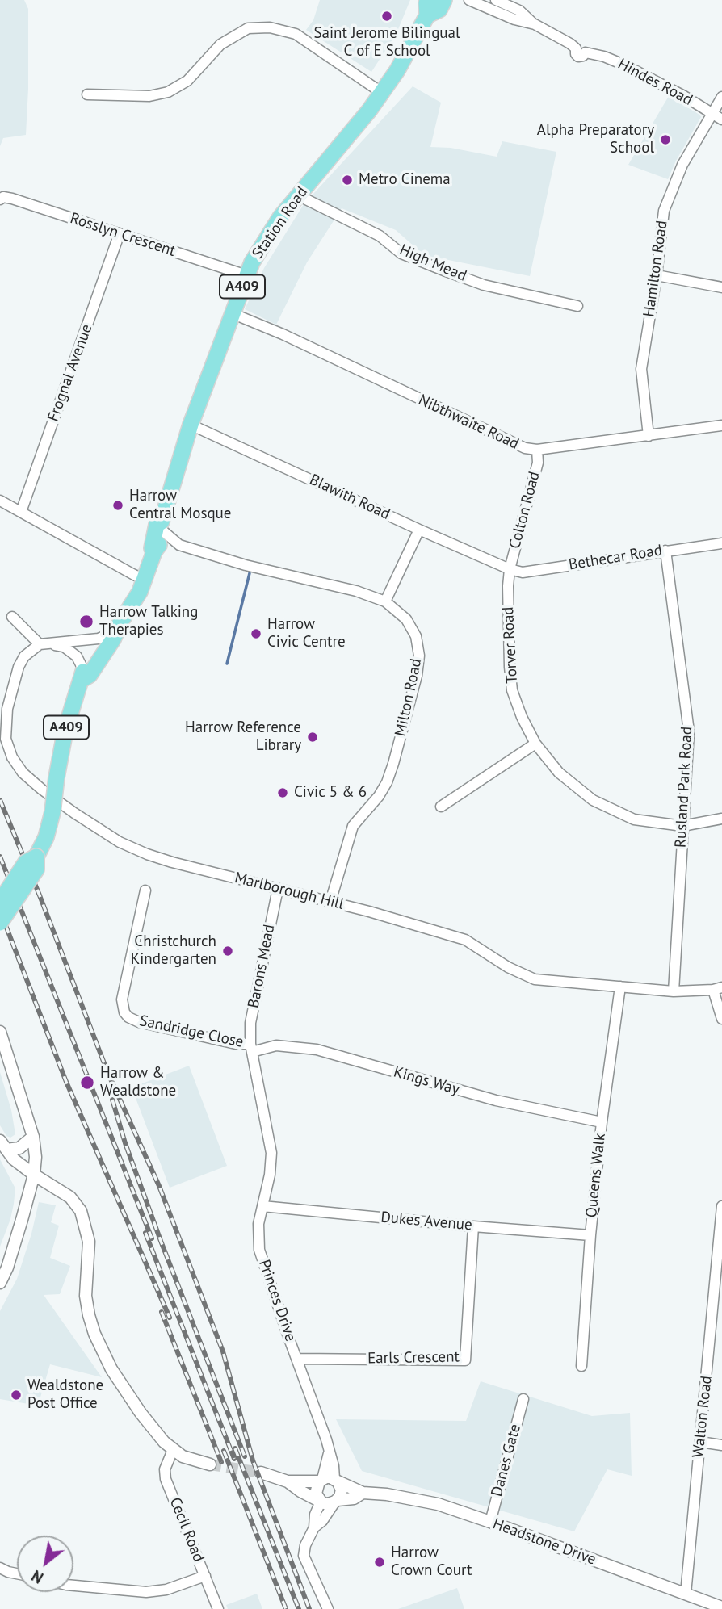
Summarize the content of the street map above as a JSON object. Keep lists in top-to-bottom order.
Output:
{
  "streets": {
    "main road": ["Station Road", "A409"],
    "street": [
      "Hindes Road",
      "Rosslyn Crescent",
      "High Mead",
      "Hamilton Road",
      "Frognal Avenue",
      "Nibthwaite Road",
      "Blawith Road",
      "Colton Road",
      "Bethecar Road",
      "Torver Road",
      "Milton Road",
      "Rusland Park Road",
      "Marlborough Hill",
      "Barons Mead",
      "Sandridge Close",
      "Kings Way",
      "Queens Walk",
      "Dukes Avenue",
      "Princes Drive",
      "Earls Crescent",
      "Walton Road",
      "Danes Gate",
      "Cecil Road",
      "Headstone Drive"
    ]
  },
  "crossings": [
    ["Hindes Road", "Hamilton Road"],
    ["Station Road", "Rosslyn Crescent"],
    ["Station Road", "High Mead"],
    ["Station Road", "A409"],
    ["Station Road", "Nibthwaite Road"],
    ["Station Road", "Blawith Road"],
    ["Station Road", "Milton Road"],
    ["Rosslyn Crescent", "Frognal Avenue"],
    ["Hamilton Road", "Nibthwaite Road"],
    ["Nibthwaite Road", "Colton Road"],
    ["Blawith Road", "Colton Road"],
    ["Blawith Road", "Bethecar Road"],
    ["Blawith Road", "Torver Road"],
    ["Colton Road", "Bethecar Road"],
    ["Colton Road", "Torver Road"],
    ["Bethecar Road", "Torver Road"],
    ["Bethecar Road", "Rusland Park Road"],
    ["Torver Road", "Rusland Park Road"],
    ["Milton Road", "Marlborough Hill"],
    ["Rusland Park Road", "Marlborough Hill"],
    ["Marlborough Hill", "Barons Mead"],
    ["Marlborough Hill", "Queens Walk"],
    ["Barons Mead", "Sandridge Close"],
    ["Barons Mead", "Kings Way"],
    ["Barons Mead", "Princes Drive"],
    ["Sandridge Close", "Kings Way"],
    ["Sandridge Close", "Princes Drive"],
    ["Kings Way", "Queens Walk"],
    ["Kings Way", "Princes Drive"],
    ["Queens Walk", "Dukes Avenue"],
    ["Dukes Avenue", "Princes Drive"],
    ["Dukes Avenue", "Earls Crescent"],
    ["Princes Drive", "Earls Crescent"],
    ["Princes Drive", "Headstone Drive"],
    ["Walton Road", "Headstone Drive"],
    ["Danes Gate", "Headstone Drive"]
  ],
  "places": [
    "Saint Jerome Bilingual C of E School",
    "Alpha Preparatory School",
    "Metro Cinema",
    "Harrow Central Mosque",
    "Harrow Talking Therapies",
    "Harrow Civic Centre",
    "Harrow Reference Library",
    "Civic 5 & 6",
    "Christchurch Kindergarten",
    "Harrow & Wealdstone",
    "Wealdstone Post Office",
    "Harrow Crown Court"
  ],
  "north": "bottom left"
}
